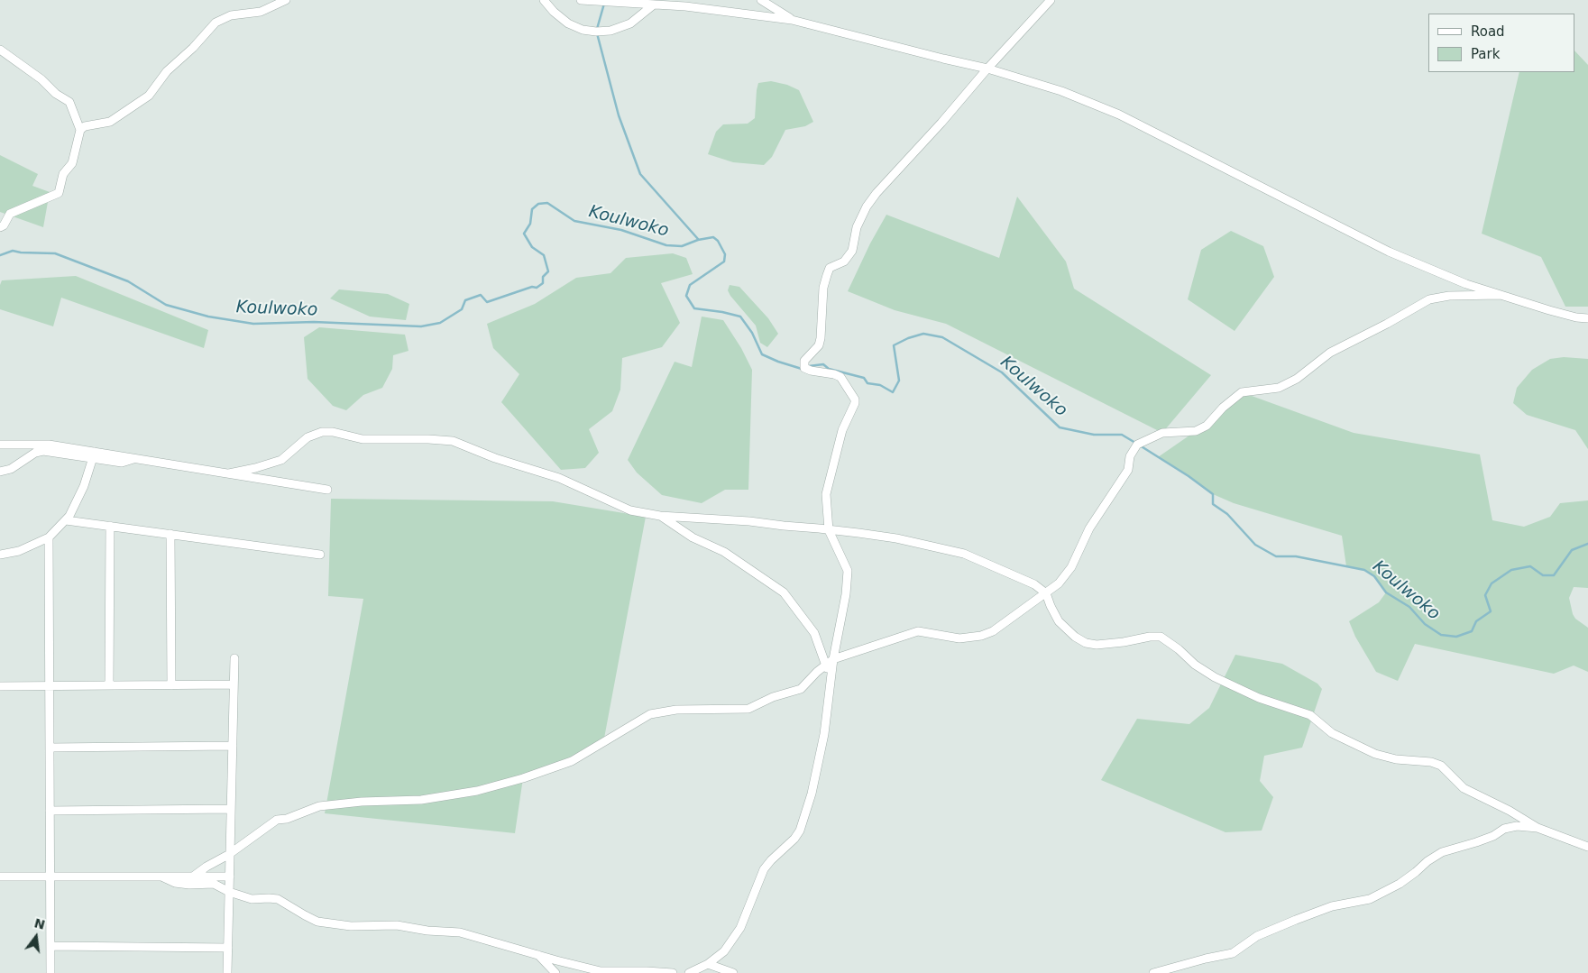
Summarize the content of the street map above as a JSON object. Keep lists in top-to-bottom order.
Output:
{
  "water": ["Koulwoko"],
  "legend": ["Road", "Park"],
  "north": "top"
}
